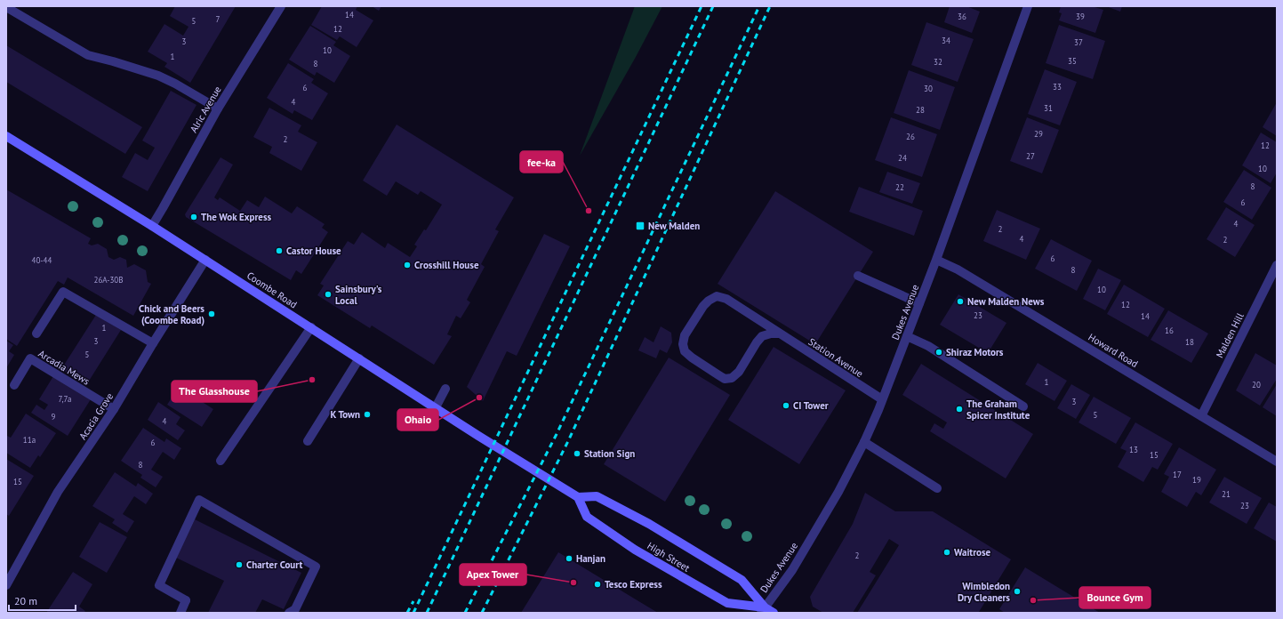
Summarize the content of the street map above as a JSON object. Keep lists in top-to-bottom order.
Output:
{
  "streets": {
    "main road": ["Coombe Road", "High Street"],
    "street": [
      "Alric Avenue",
      "Dukes Avenue",
      "Malden Hill",
      "Howard Road",
      "Station Avenue",
      "Arcadia Mews",
      "Acacia Grove"
    ]
  },
  "crossings": [
    ["Alric Avenue", "Coombe Road"],
    ["Coombe Road", "Acacia Grove"],
    ["Coombe Road", "High Street"],
    ["Dukes Avenue", "Howard Road"],
    ["Dukes Avenue", "Station Avenue"],
    ["Dukes Avenue", "High Street"],
    ["Malden Hill", "Howard Road"],
    ["Arcadia Mews", "Acacia Grove"]
  ],
  "places": {
    "other": [
      "fee-ka",
      "The Wok Express",
      "Castor House",
      "Crosshill House",
      "Sainsbury's Local",
      "New Malden News",
      "Chick and Beers (Coombe Road)",
      "Shiraz Motors",
      "The Glasshouse",
      "Ohaio",
      "CI Tower",
      "The Graham Spicer Institute",
      "K Town",
      "Station Sign",
      "Waitrose",
      "Hanjan",
      "Charter Court",
      "Apex Tower",
      "Tesco Express",
      "Wimbledon Dry Cleaners",
      "Bounce Gym"
    ],
    "transit": ["New Malden"]
  },
  "house_numbers": [
    "14",
    "36",
    "39",
    "7",
    "5",
    "12",
    "34",
    "3",
    "37",
    "10",
    "1",
    "35",
    "32",
    "8",
    "33",
    "6",
    "30",
    "4",
    "31",
    "28",
    "29",
    "26",
    "2",
    "12",
    "27",
    "24",
    "10",
    "8",
    "22",
    "6",
    "4",
    "2",
    "4",
    "2",
    "6",
    "40-44",
    "8",
    "26A-30B",
    "10",
    "12",
    "23",
    "14",
    "1",
    "16",
    "3",
    "18",
    "5",
    "1",
    "20",
    "7,7a",
    "3",
    "5",
    "9",
    "4",
    "11a",
    "6",
    "13",
    "15",
    "8",
    "17",
    "19",
    "15",
    "21",
    "23",
    "2"
  ],
  "scale_bar": "20 m"
}
